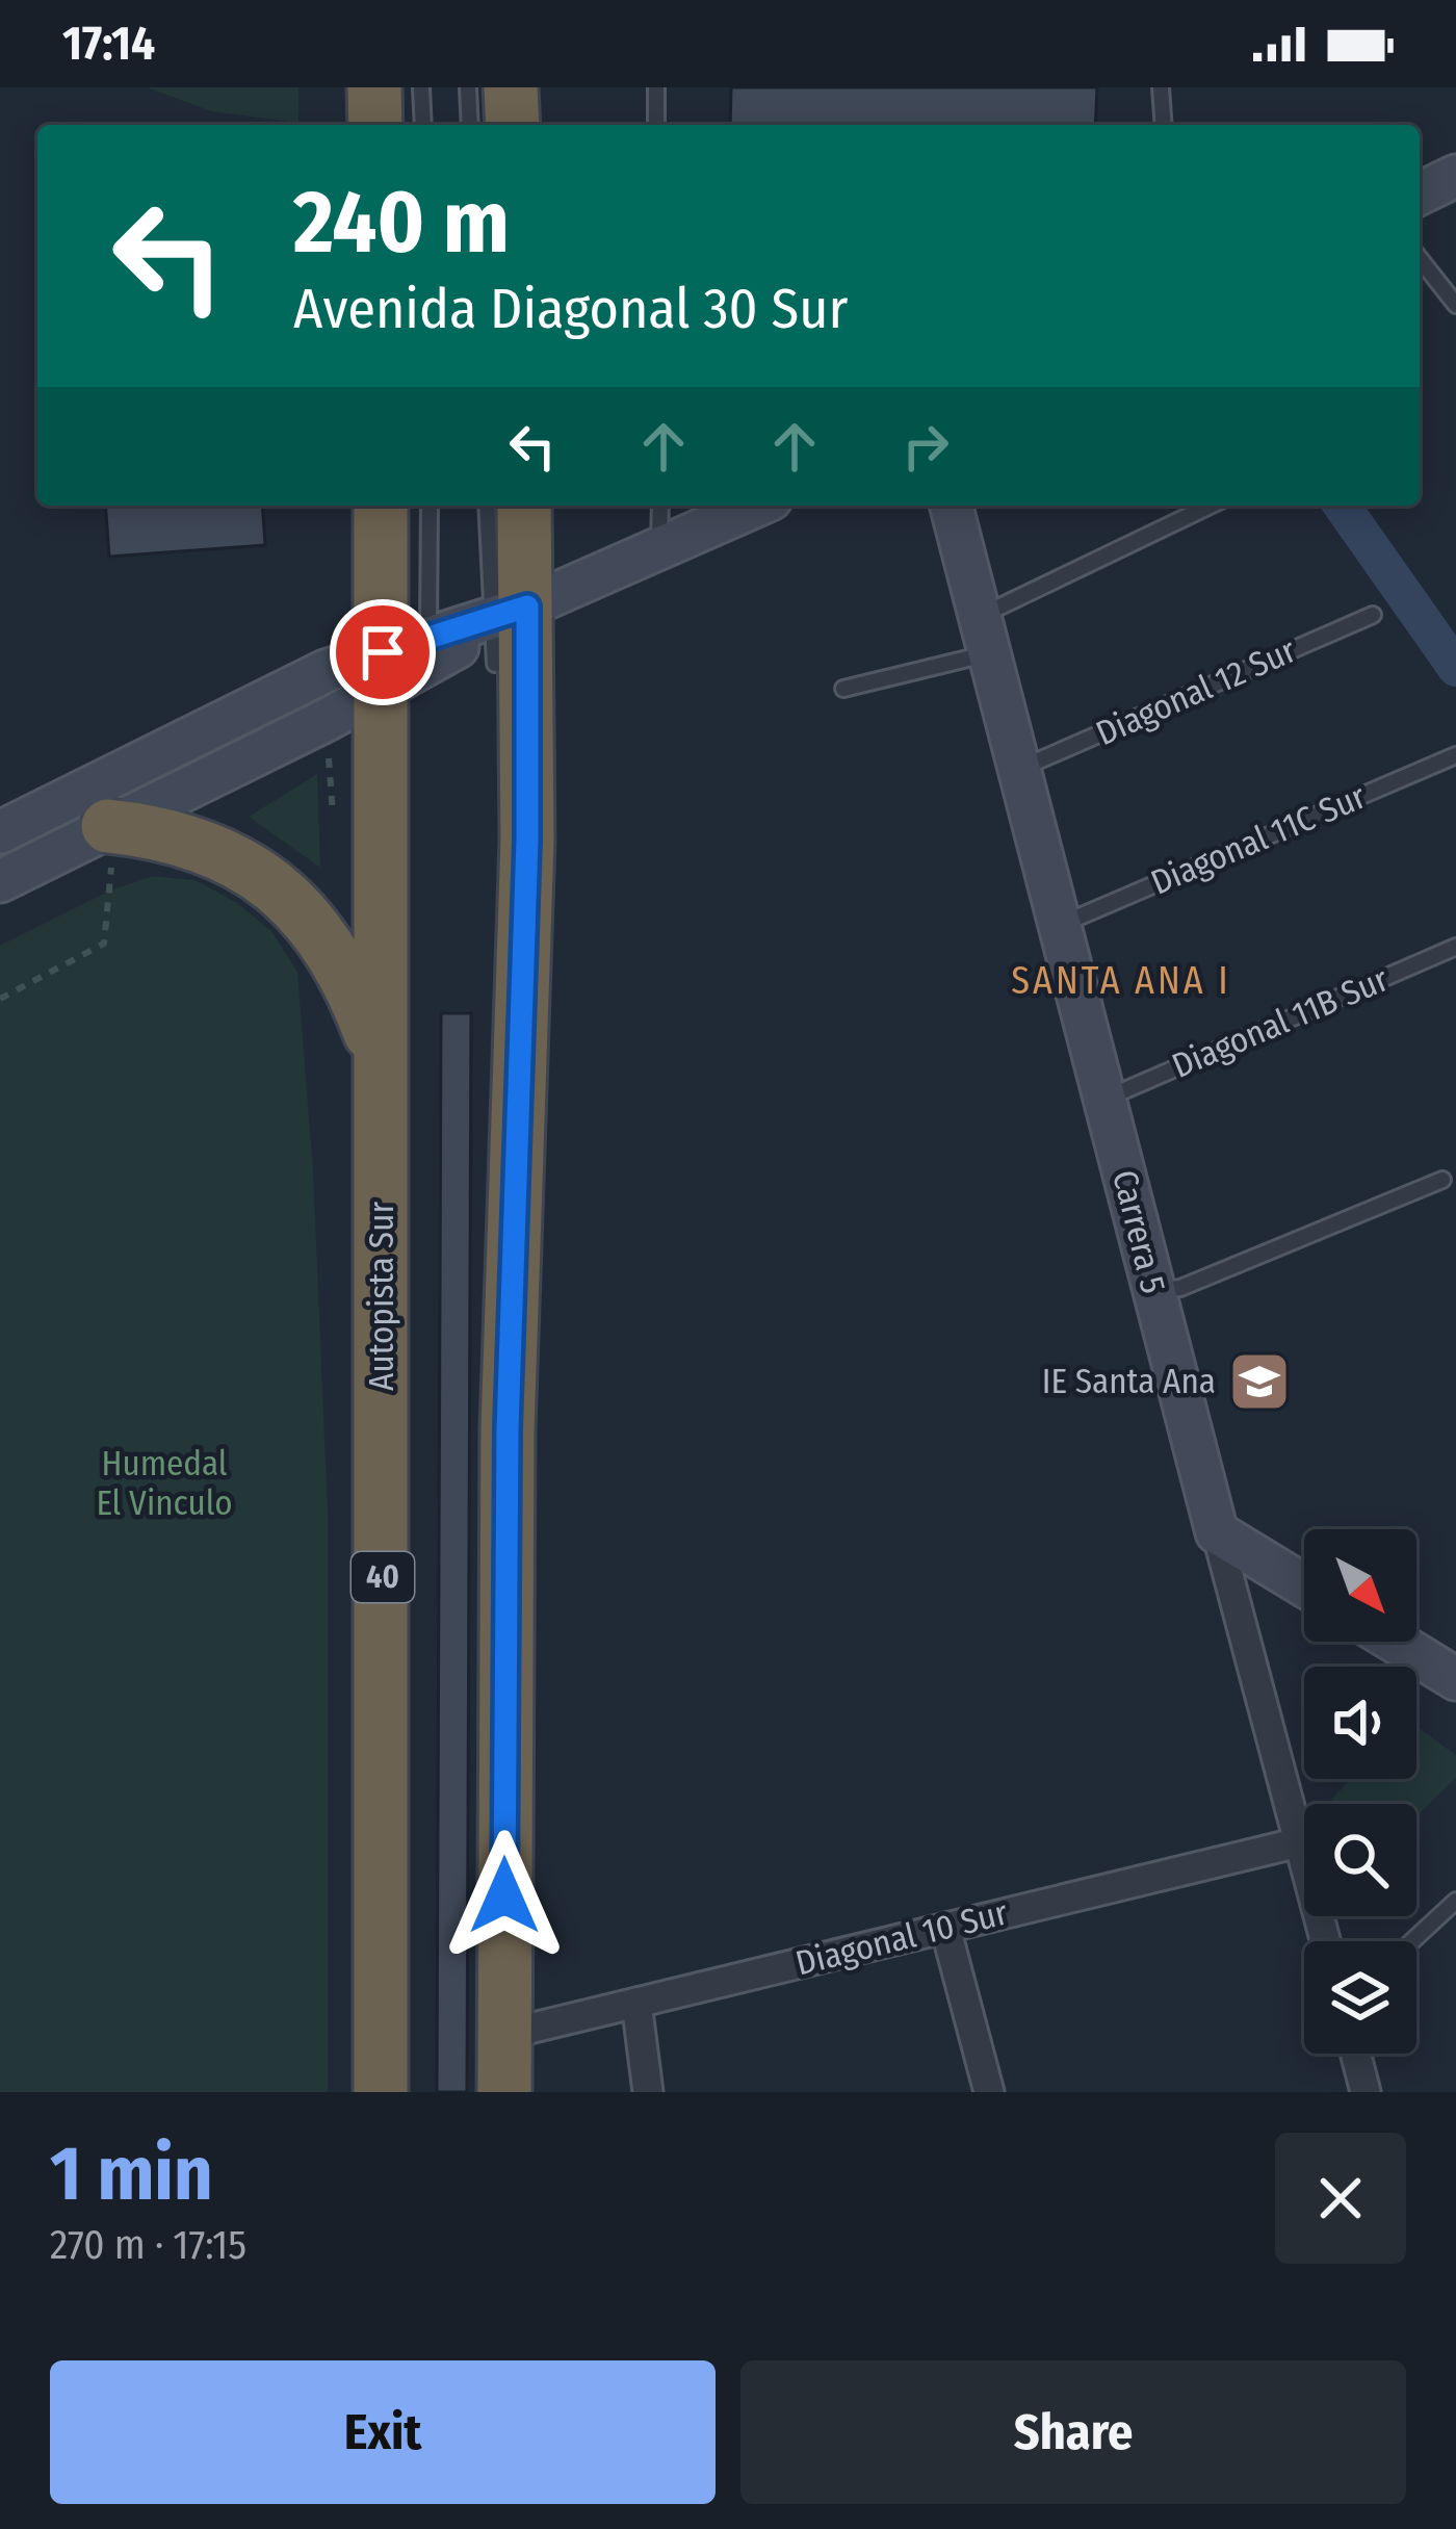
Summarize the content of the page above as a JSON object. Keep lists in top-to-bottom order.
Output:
{
  "streets": {
    "highway": ["Autopista Sur", "40"],
    "street": ["Carrera 5", "Diagonal 10 Sur"],
    "lane": ["Diagonal 12 Sur", "Diagonal 11C Sur", "Diagonal 11B Sur"]
  },
  "crossings": [
    ["Diagonal 12 Sur", "Carrera 5"],
    ["Diagonal 11C Sur", "Carrera 5"],
    ["Diagonal 11B Sur", "Carrera 5"],
    ["Carrera 5", "Diagonal 10 Sur"]
  ],
  "districts": ["SANTA ANA I"],
  "parks": ["Humedal El Vinculo"],
  "places": {
    "school or university": ["IE Santa Ana"]
  },
  "north": "bottom right",
  "page": {
    "status": "17:14",
    "turn": ["240 m", "Avenida Diagonal 30 Sur"],
    "heading": ["1 min", "270 m · 17:15"],
    "buttons": ["Exit", "Share"]
  }
}
